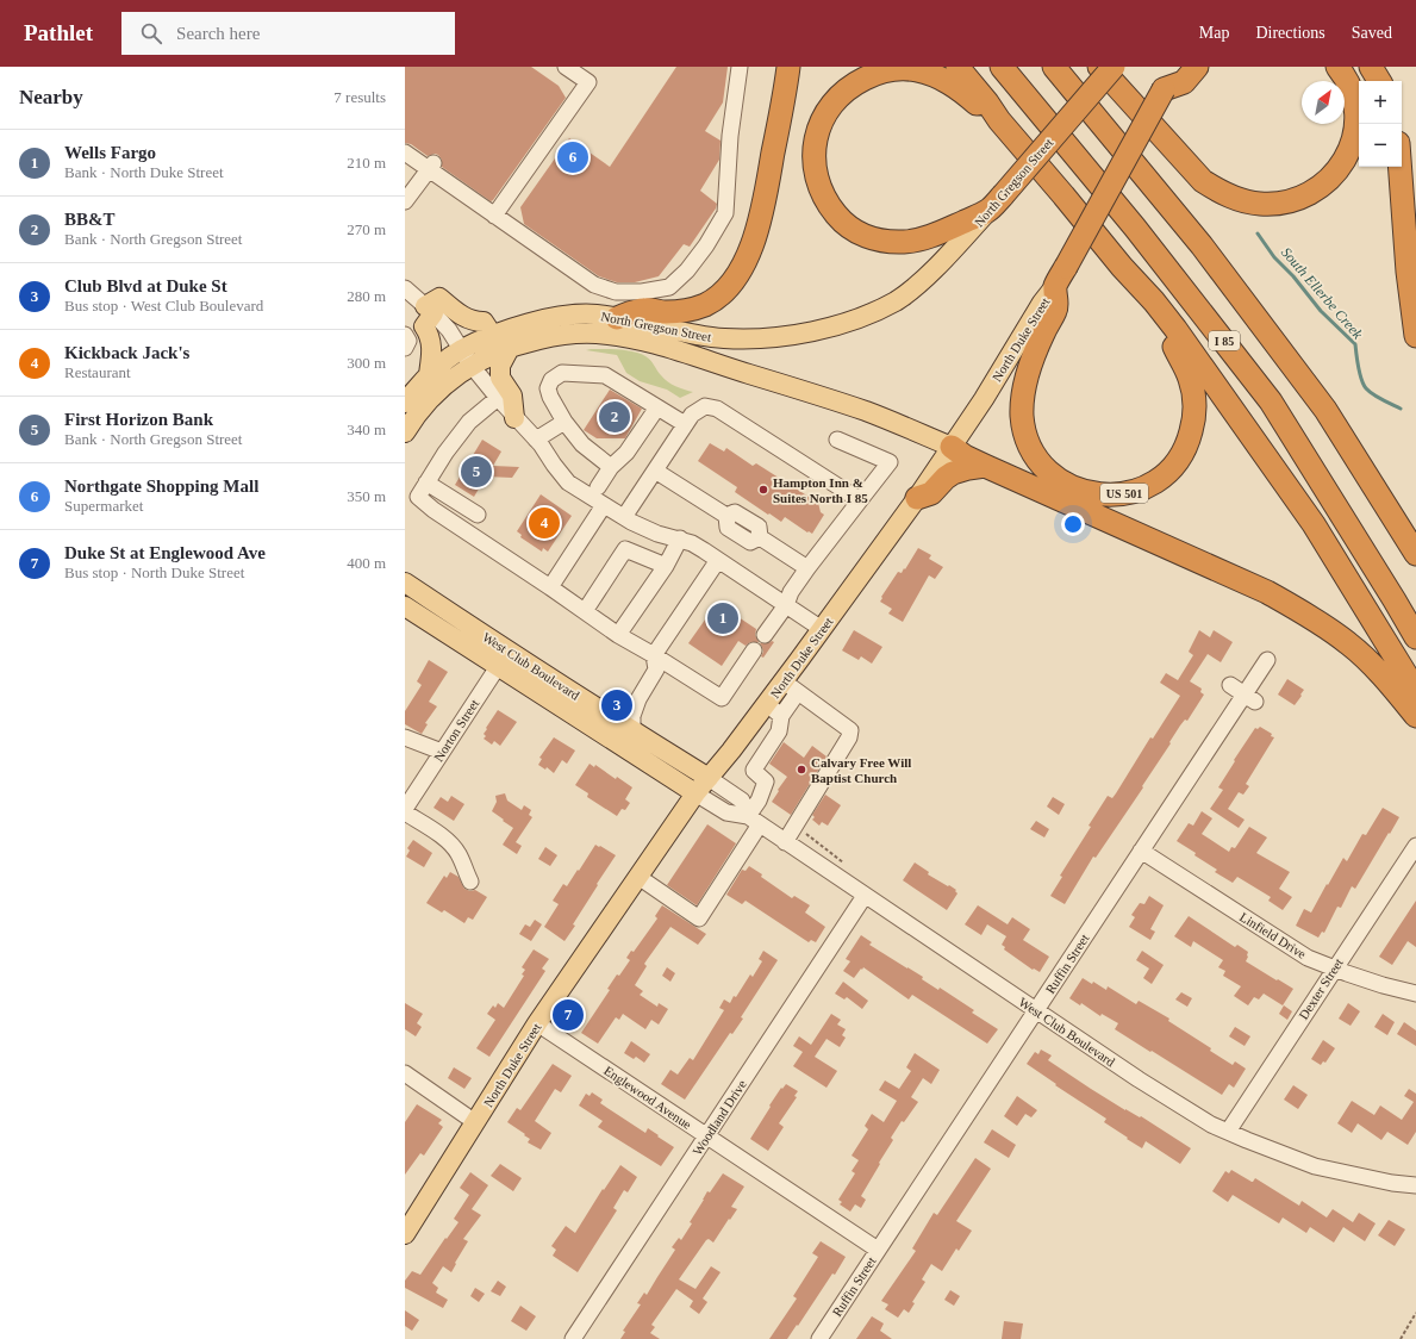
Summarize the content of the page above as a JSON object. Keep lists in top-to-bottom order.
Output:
{
  "streets": {
    "highway": [
      "North Gregson Street",
      "North Duke Street",
      "I 85",
      "US 501"
    ],
    "main road": ["West Club Boulevard"],
    "street": [
      "Norton Street",
      "Linfield Drive",
      "Ruffin Street",
      "Dexter Street",
      "Englewood Avenue",
      "Woodland Drive"
    ]
  },
  "crossings": [
    ["North Gregson Street", "North Duke Street"],
    ["North Duke Street", "US 501"],
    ["North Duke Street", "West Club Boulevard"],
    ["North Duke Street", "Englewood Avenue"],
    ["West Club Boulevard", "Norton Street"],
    ["West Club Boulevard", "Ruffin Street"],
    ["West Club Boulevard", "Dexter Street"],
    ["West Club Boulevard", "Woodland Drive"],
    ["Linfield Drive", "Ruffin Street"],
    ["Linfield Drive", "Dexter Street"],
    ["Ruffin Street", "Englewood Avenue"],
    ["Englewood Avenue", "Woodland Drive"]
  ],
  "water": ["South Ellerbe Creek"],
  "places": ["Hampton Inn & Suites North I 85", "Calvary Free Will Baptist Church"],
  "north": "top right",
  "page": {
    "header": "Pathlet",
    "search": "Search here",
    "nav": ["Map", "Directions", "Saved"],
    "heading": ["Nearby", "7 results"],
    "map_buttons": ["+", "−"],
    "list": [
      {
        "mark": "1",
        "name": "Wells Fargo",
        "note": "Bank · North Duke Street",
        "value": "210 m"
      },
      {
        "mark": "2",
        "name": "BB&T",
        "note": "Bank · North Gregson Street",
        "value": "270 m"
      },
      {
        "mark": "3",
        "name": "Club Blvd at Duke St",
        "note": "Bus stop · West Club Boulevard",
        "value": "280 m"
      },
      {
        "mark": "4",
        "name": "Kickback Jack's",
        "note": "Restaurant",
        "value": "300 m"
      },
      {
        "mark": "5",
        "name": "First Horizon Bank",
        "note": "Bank · North Gregson Street",
        "value": "340 m"
      },
      {
        "mark": "6",
        "name": "Northgate Shopping Mall",
        "note": "Supermarket",
        "value": "350 m"
      },
      {
        "mark": "7",
        "name": "Duke St at Englewood Ave",
        "note": "Bus stop · North Duke Street",
        "value": "400 m"
      }
    ],
    "pins": [
      "6",
      "2",
      "5",
      "4",
      "1",
      "3",
      "7"
    ]
  }
}
